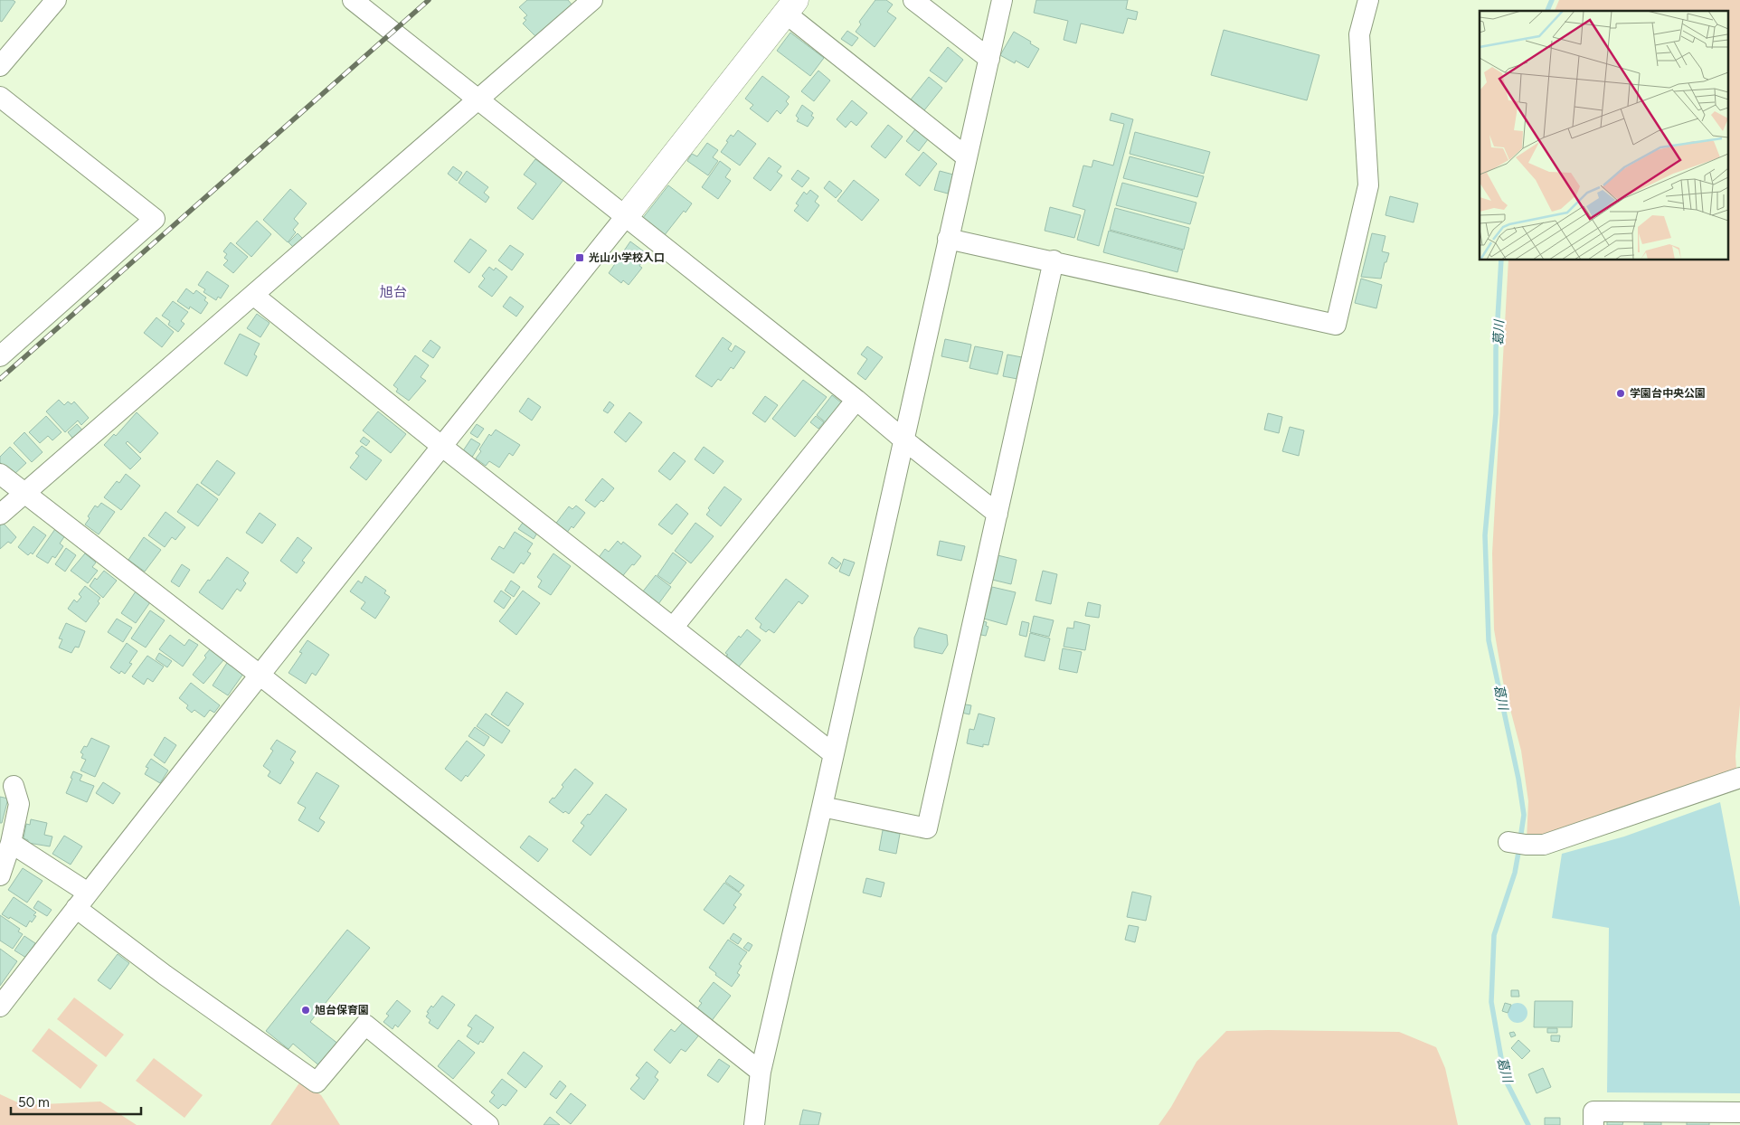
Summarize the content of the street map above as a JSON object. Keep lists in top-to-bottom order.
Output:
{
  "districts": ["旭台"],
  "water": ["葛川"],
  "places": {
    "transit": ["光山小学校入口"],
    "other": ["学園台中央公園", "旭台保育園"]
  },
  "scale_bar": "50 m"
}
